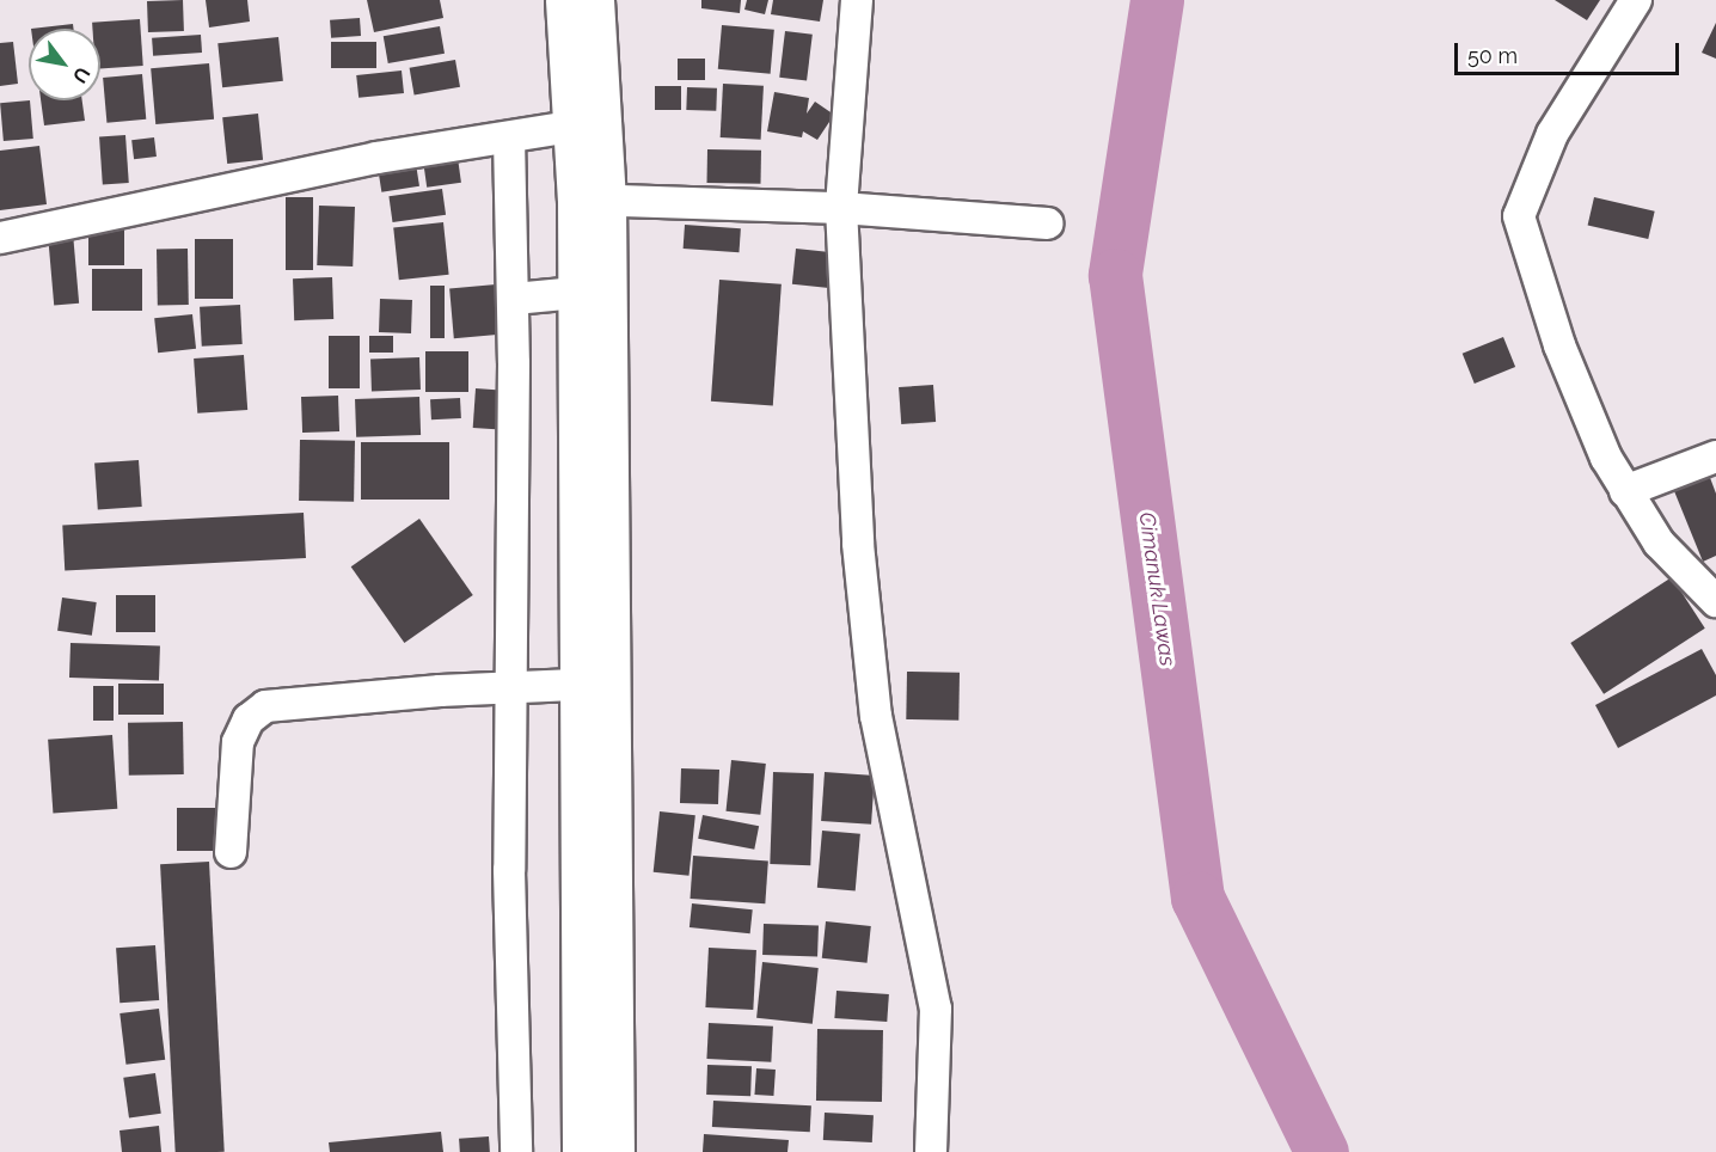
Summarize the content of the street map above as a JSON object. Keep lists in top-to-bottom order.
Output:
{
  "water": ["Cimanuk Lawas"],
  "scale_bar": "50 m",
  "north": "bottom right"
}
